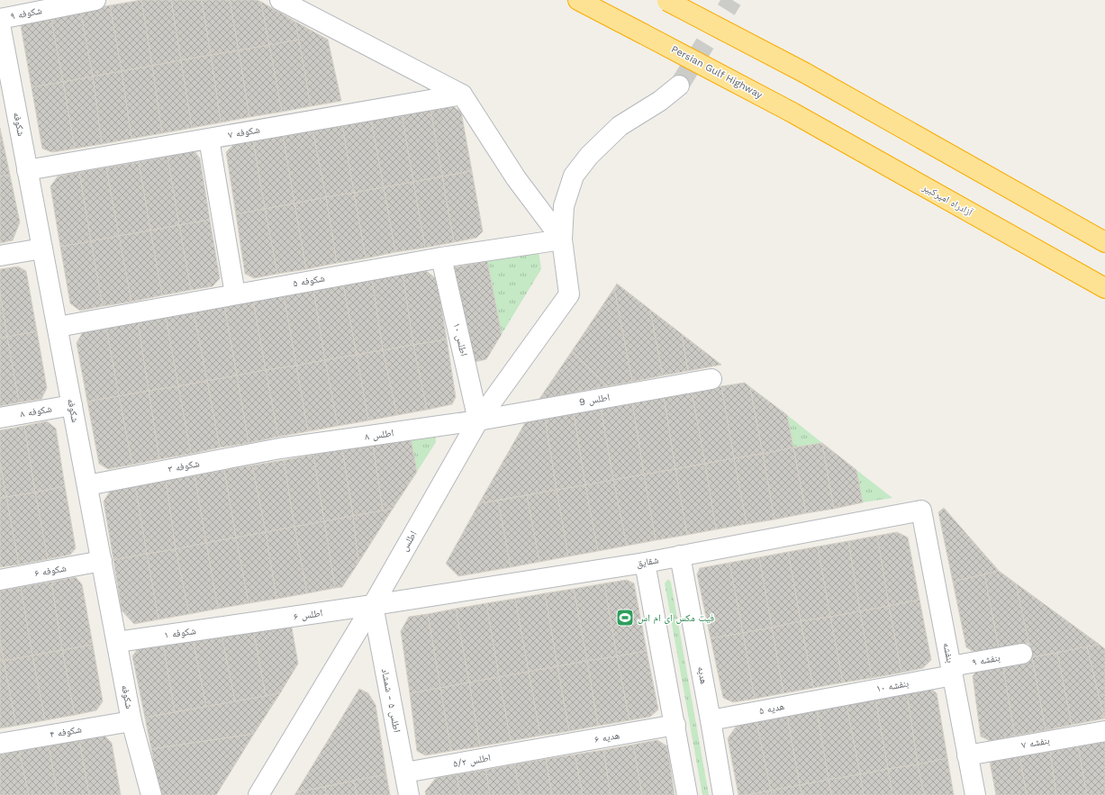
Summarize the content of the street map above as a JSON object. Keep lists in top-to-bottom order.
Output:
{
  "streets": {
    "highway": ["Persian Gulf Highway", "آزادراه امیرکبیر"],
    "street": [
      "شکوفه ۹",
      "شکوفه",
      "شکوفه ۷",
      "شکوفه ۵",
      "اطلس ۱۰",
      "اطلس 9",
      "شکوفه ۸",
      "اطلس ۸",
      "شکوفه ۳",
      "اطلس",
      "شقایق",
      "شکوفه ۶",
      "اطلس ۶",
      "شکوفه ۱",
      "بنفشه",
      "بنفشه ۹",
      "هدیه",
      "بنفشه ۱۰",
      "اطلس ۵ - شمشاد",
      "هدیه ۵",
      "شکوفه ۴",
      "هدیه ۶",
      "بنفشه ۷",
      "اطلس ۵/۲"
    ]
  },
  "crossings": [
    ["Persian Gulf Highway", "آزادراه امیرکبیر"],
    ["شکوفه", "شکوفه ۷"],
    ["شکوفه", "شکوفه ۵"],
    ["شکوفه", "شکوفه ۸"],
    ["شکوفه", "شکوفه ۳"],
    ["شکوفه", "شکوفه ۶"],
    ["شکوفه", "شکوفه ۱"],
    ["شکوفه", "شکوفه ۴"],
    ["شکوفه ۵", "اطلس ۱۰"],
    ["شکوفه ۵", "اطلس"],
    ["اطلس ۱۰", "اطلس 9"],
    ["اطلس ۱۰", "اطلس ۸"],
    ["اطلس ۱۰", "اطلس"],
    ["اطلس 9", "اطلس ۸"],
    ["اطلس 9", "اطلس"],
    ["اطلس ۸", "شکوفه ۳"],
    ["اطلس ۸", "اطلس"],
    ["اطلس", "شقایق"],
    ["اطلس", "اطلس ۶"],
    ["اطلس", "اطلس ۵ - شمشاد"],
    ["شقایق", "اطلس ۶"],
    ["شقایق", "بنفشه"],
    ["شقایق", "هدیه"],
    ["شقایق", "اطلس ۵ - شمشاد"],
    ["اطلس ۶", "شکوفه ۱"],
    ["اطلس ۶", "اطلس ۵ - شمشاد"],
    ["بنفشه", "بنفشه ۹"],
    ["بنفشه", "بنفشه ۱۰"],
    ["بنفشه", "بنفشه ۷"],
    ["بنفشه ۹", "بنفشه ۱۰"],
    ["هدیه", "هدیه ۵"],
    ["بنفشه ۱۰", "هدیه ۵"],
    ["اطلس ۵ - شمشاد", "اطلس ۵/۲"],
    ["هدیه ۶", "اطلس ۵/۲"]
  ],
  "places": {
    "sports": ["فیت مکس ای ام اس"]
  }
}
